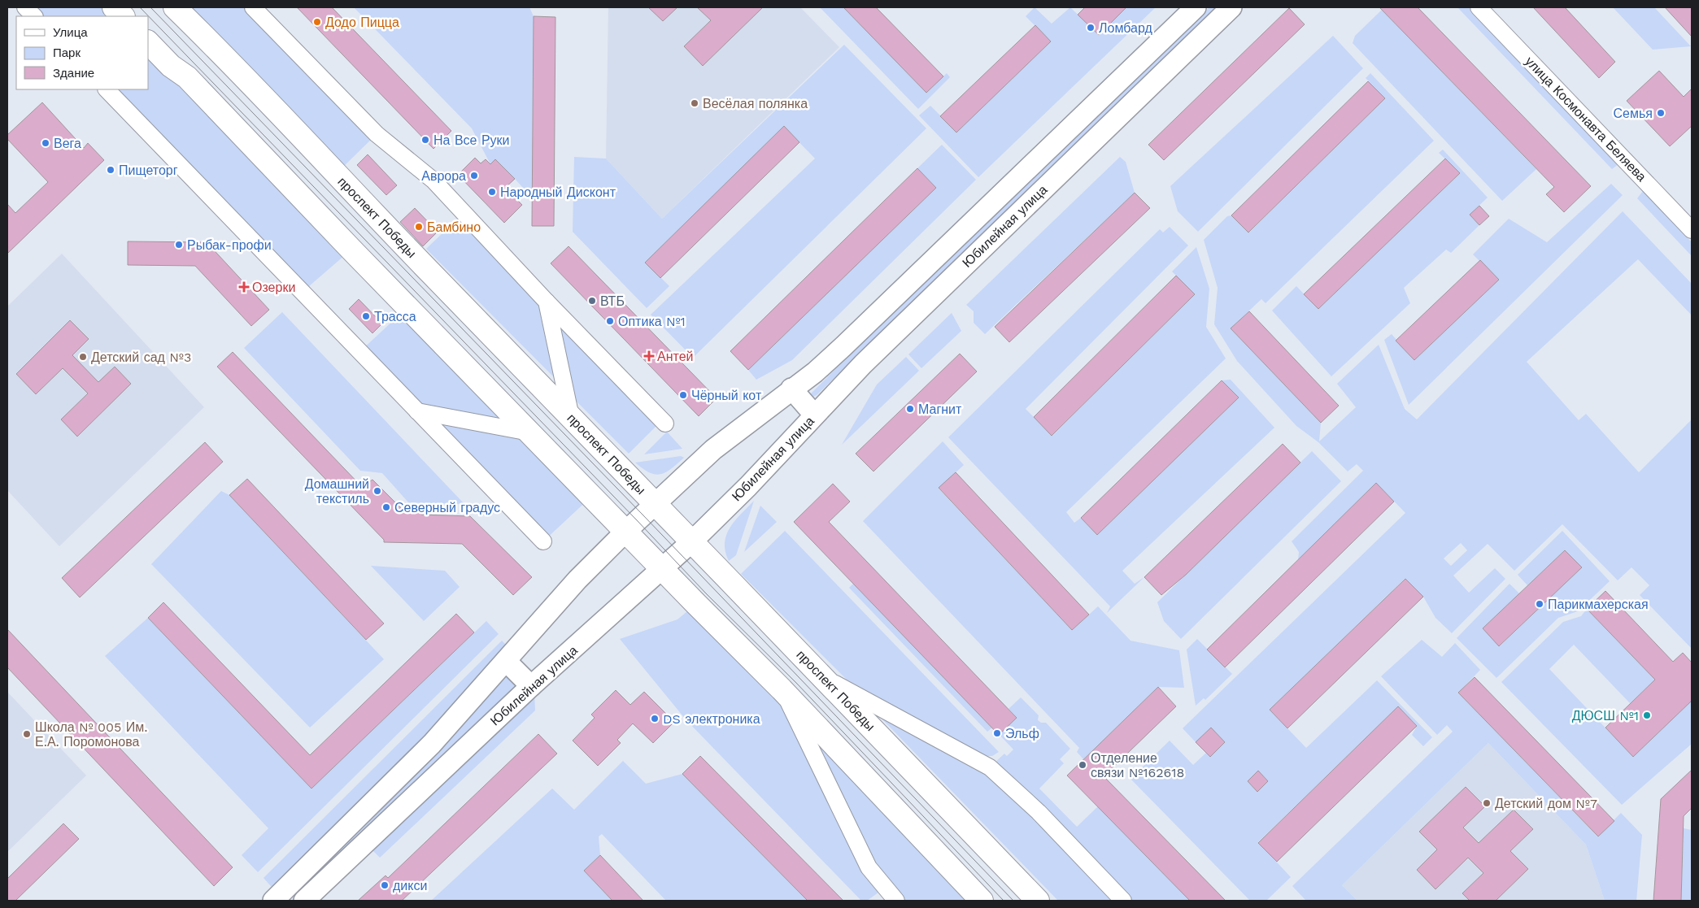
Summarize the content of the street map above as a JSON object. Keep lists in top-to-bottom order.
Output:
{
  "streets": {
    "main road": ["проспект Победы"],
    "street": ["улица Космонавта Беляева", "Юбилейная улица"]
  },
  "crossings": [
    ["проспект Победы", "Юбилейная улица"]
  ],
  "places": {
    "other": [
      "Додо Пицца",
      "Ломбард",
      "Весёлая полянка",
      "Семья",
      "На Все Руки",
      "Вега",
      "Пищеторг",
      "Аврора",
      "Народный Дисконт",
      "Бамбино",
      "Рыбак-профи",
      "ВТБ",
      "Трасса",
      "Оптика №1",
      "Детский сад №3",
      "Чёрный кот",
      "Магнит",
      "Домашний текстиль",
      "Северный градус",
      "Парикмахерская",
      "ДЮСШ №1",
      "DS электроника",
      "Эльф",
      "Школа № 005 Им. Е.А. Поромонова",
      "Отделение связи №162618",
      "Детский дом №7",
      "дикси"
    ],
    "health": ["Озерки", "Антей"]
  },
  "legend": ["Улица", "Парк", "Здание"]
}
